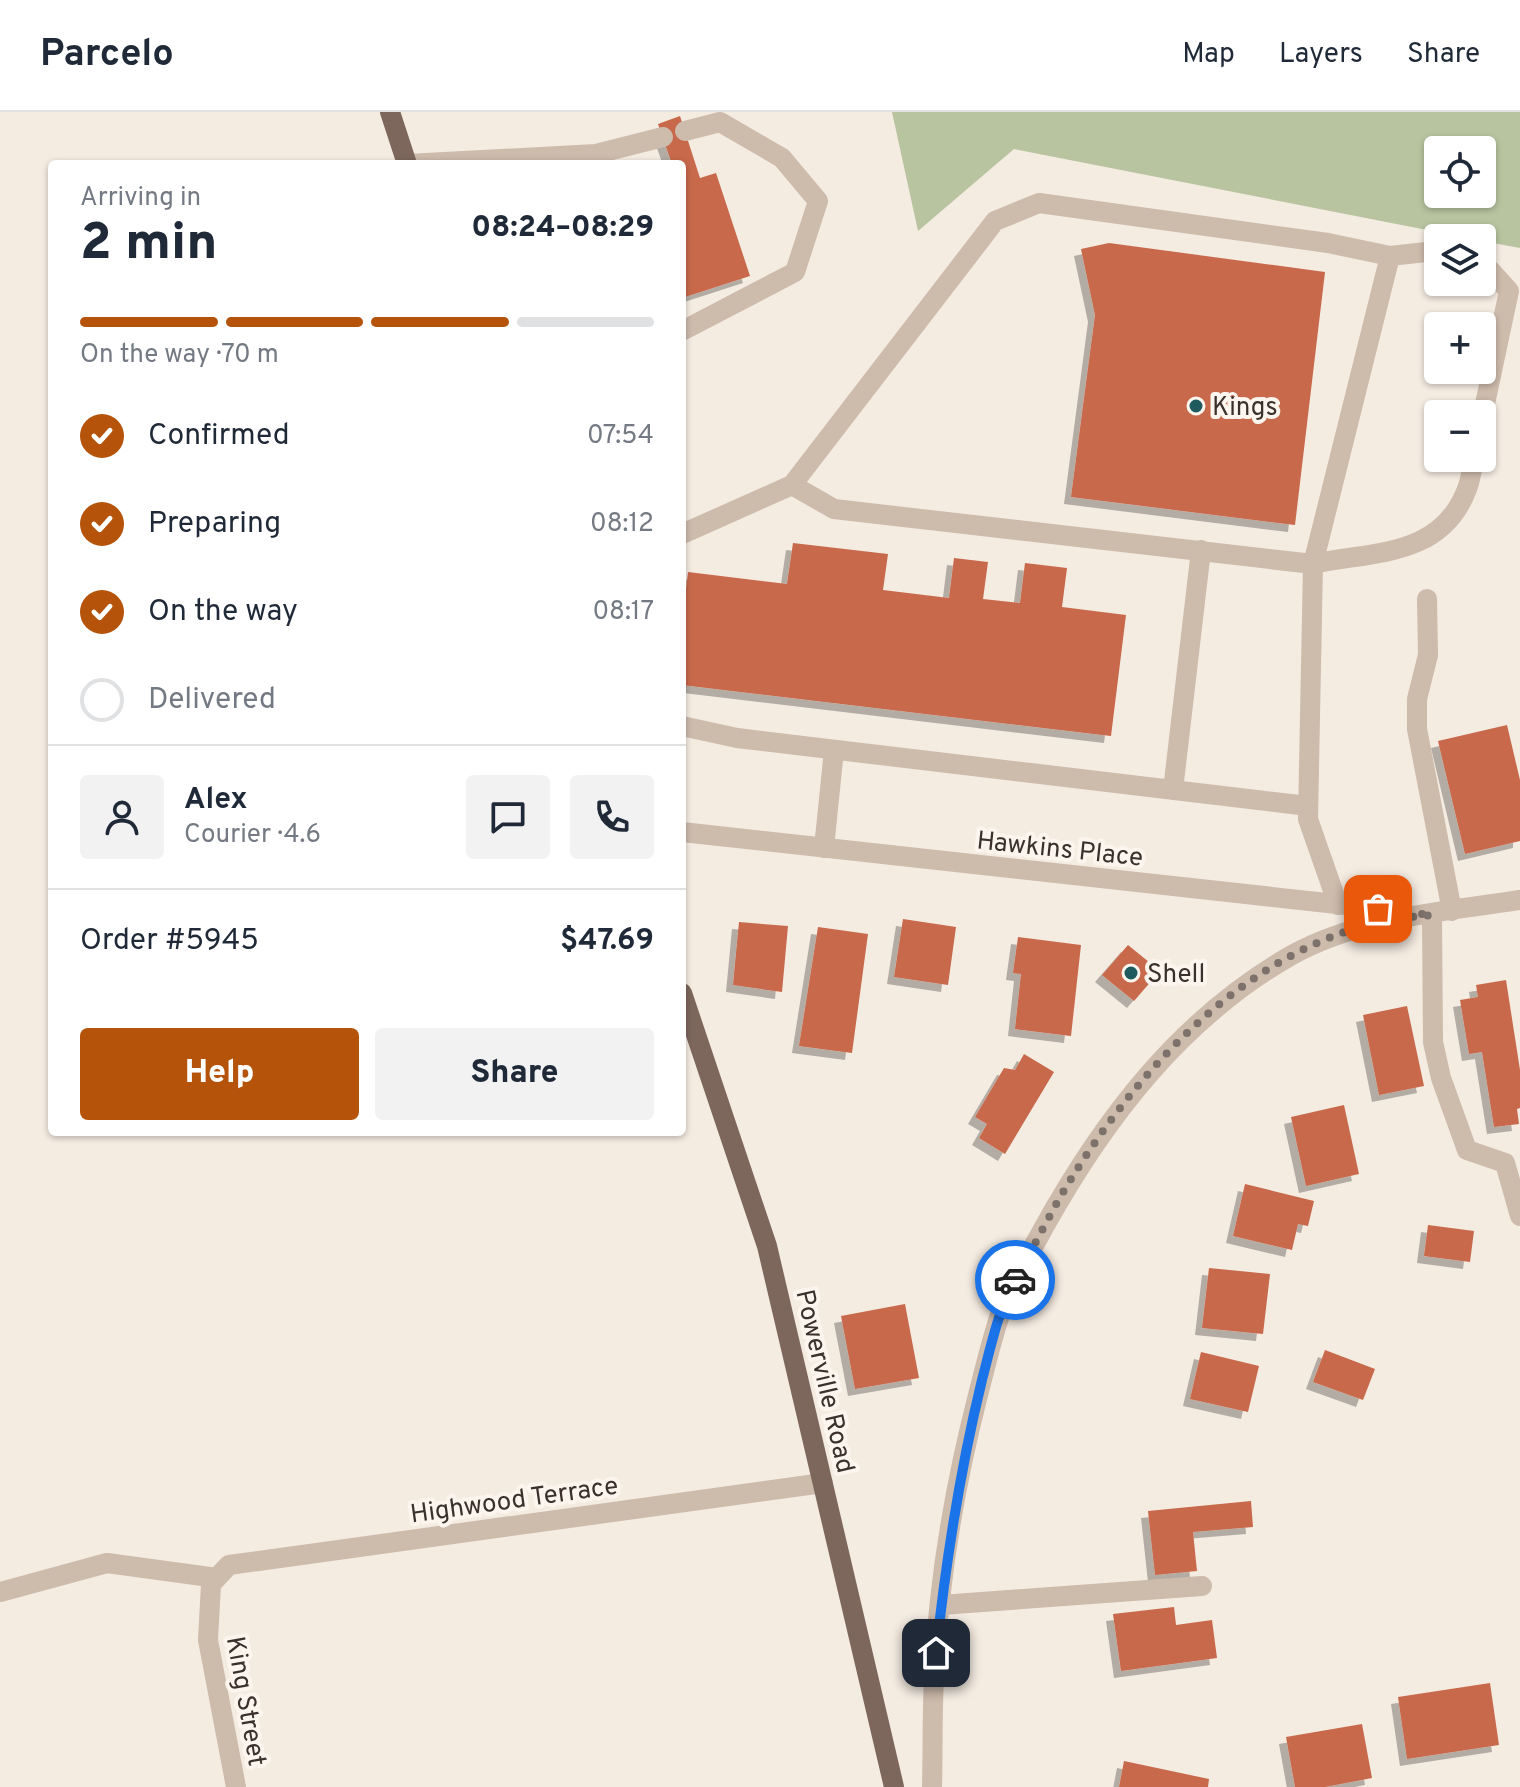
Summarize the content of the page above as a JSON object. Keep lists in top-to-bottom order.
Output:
{
  "streets": {
    "main road": ["Powerville Road"],
    "street": ["Hawkins Place", "Highwood Terrace", "King Street"]
  },
  "crossings": [
    ["Powerville Road", "Highwood Terrace"],
    ["Highwood Terrace", "King Street"]
  ],
  "places": ["Kings", "Shell"],
  "page": {
    "header": "Parcelo",
    "nav": ["Map", "Layers", "Share"],
    "map_buttons": ["+", "−"],
    "heading": ["2 min", "Arriving in", "08:24–08:29"],
    "panel": [
      "Alex",
      "Courier · 4.6",
      "Order #5945",
      "$47.69"
    ],
    "bar": "On the way · 70 m",
    "list": [
      ["Confirmed", "07:54"],
      ["Preparing", "08:12"],
      ["On the way", "08:17"],
      "Delivered"
    ],
    "buttons": ["Help", "Share"]
  }
}
